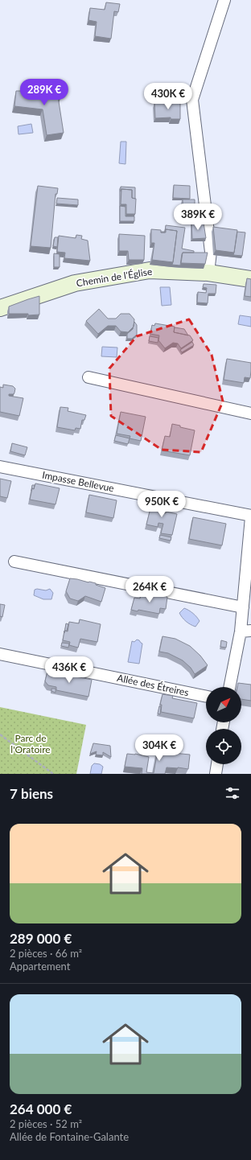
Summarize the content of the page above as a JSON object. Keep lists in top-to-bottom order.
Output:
{
  "streets": {
    "street": ["Chemin de l'Église", "Impasse Bellevue", "Allée des Étreires"]
  },
  "parks": ["Parc de l'Oratoire"],
  "north": "top right",
  "page": {
    "price": [
      "289K €",
      "430K €",
      "389K €",
      "950K €",
      "264K €",
      "436K €",
      "304K €"
    ],
    "heading": "7 biens",
    "list": [
      {
        "name": "289 000 €",
        "note": "2 pièces · 66 m² · Appartement"
      },
      {
        "name": "264 000 €",
        "note": "2 pièces · 52 m² · Allée de Fontaine-Galante"
      }
    ]
  }
}
